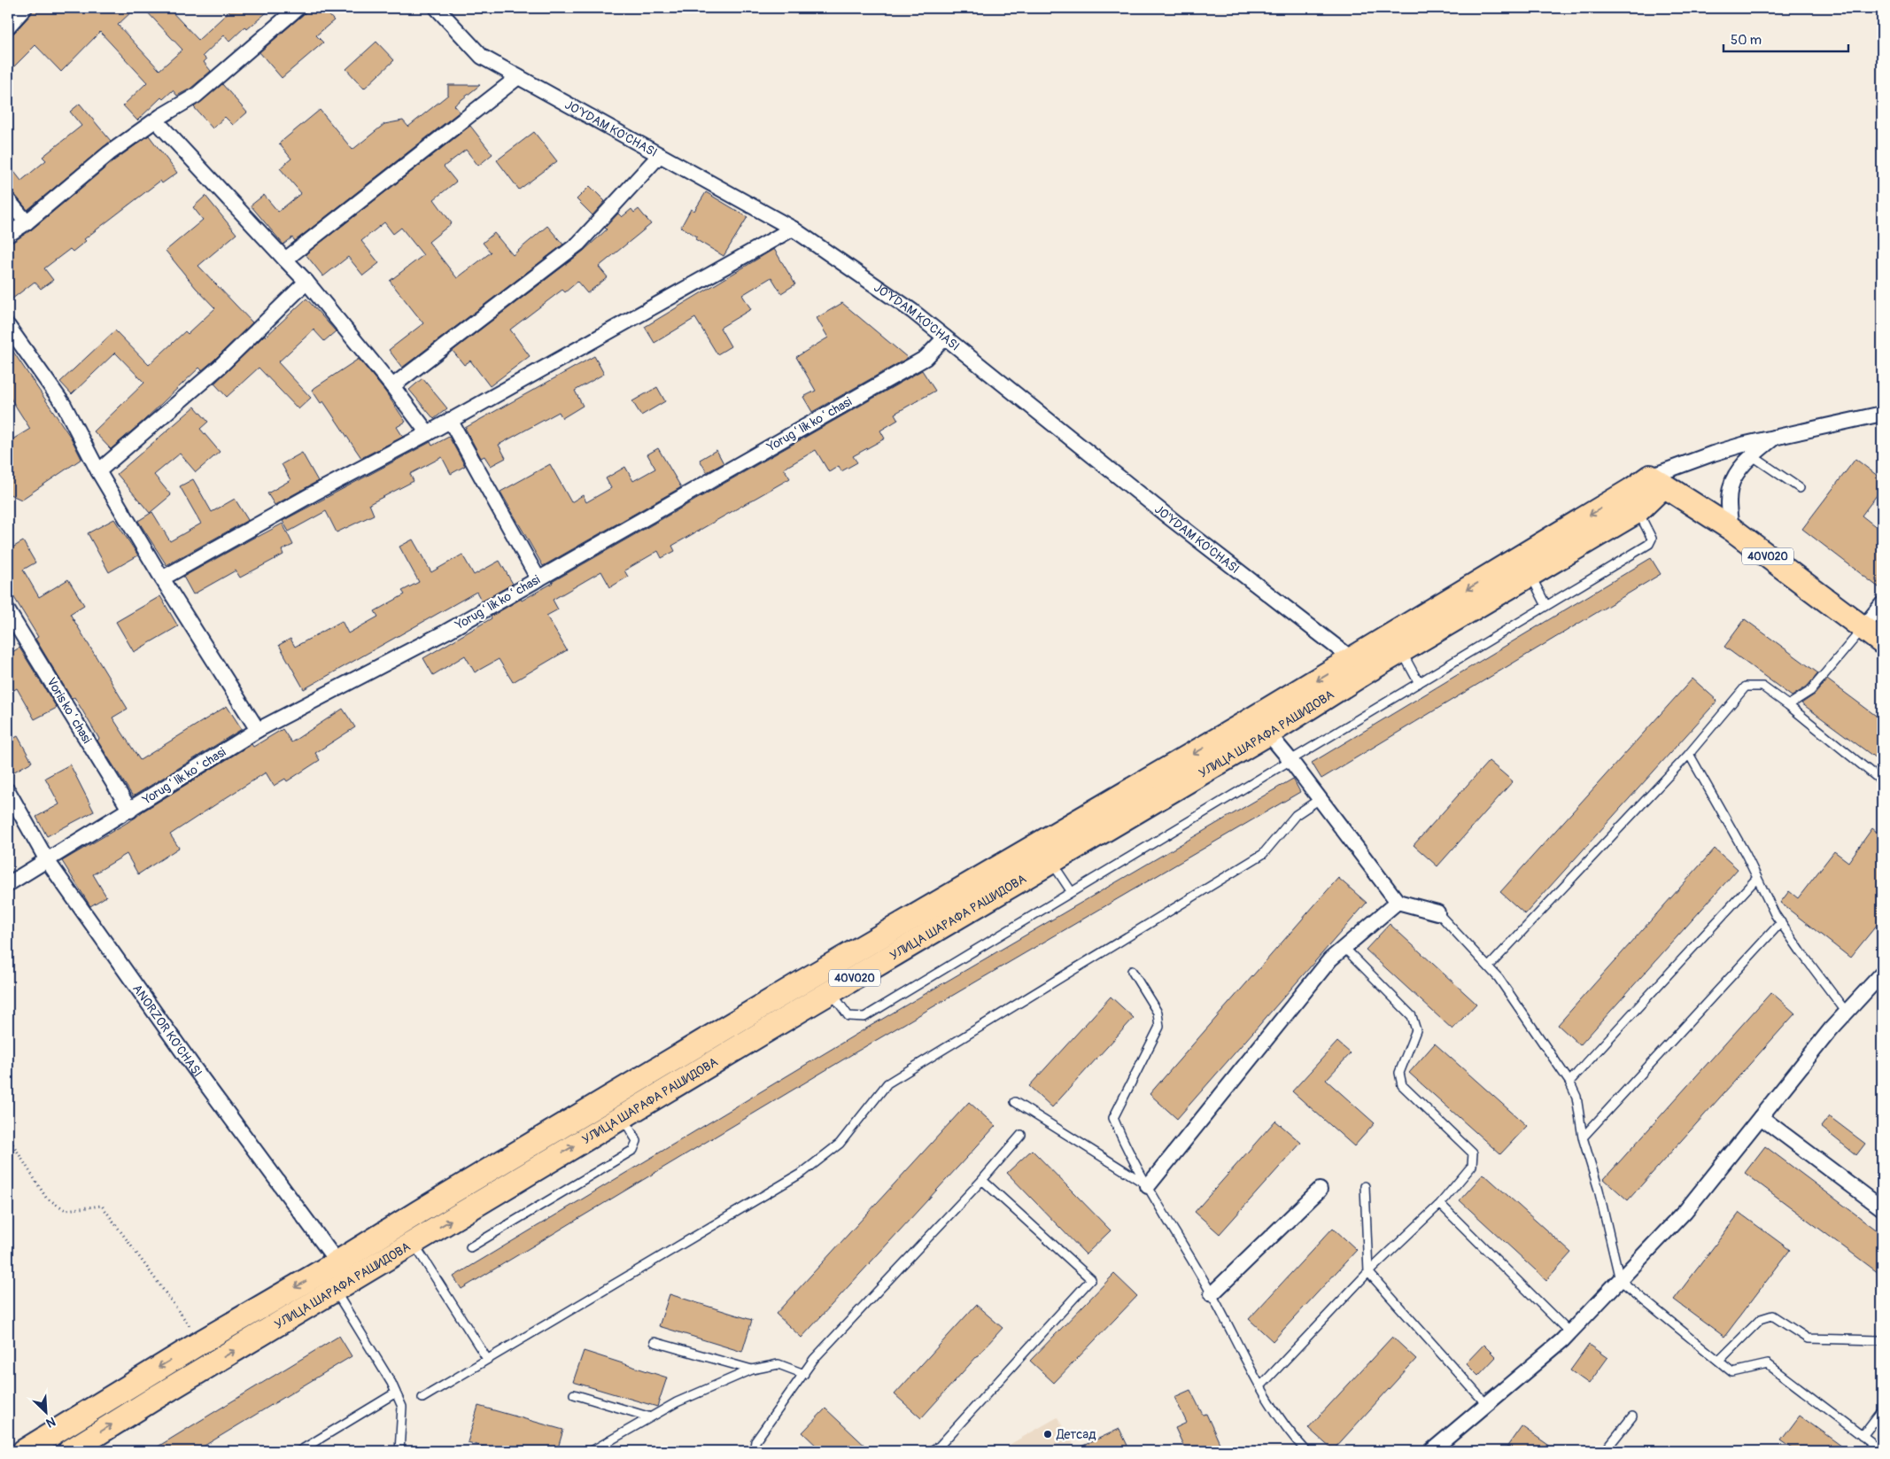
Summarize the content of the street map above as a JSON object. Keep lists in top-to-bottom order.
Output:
{
  "streets": {
    "main road": ["40V020", "УЛИЦА ШАРАФА РАШИДОВА"],
    "street": [
      "JO'YDAM KO'CHASI",
      "Yorugʻlik koʻchasi",
      "Voris koʻchasi",
      "ANORZOR KO'CHASI"
    ]
  },
  "crossings": [
    ["JO'YDAM KO'CHASI", "Yorugʻlik koʻchasi"],
    ["JO'YDAM KO'CHASI", "УЛИЦА ШАРАФА РАШИДОВА"],
    ["Yorugʻlik koʻchasi", "Voris koʻchasi"],
    ["Yorugʻlik koʻchasi", "ANORZOR KO'CHASI"],
    ["40V020", "УЛИЦА ШАРАФА РАШИДОВА"]
  ],
  "places": ["Детсад"],
  "scale_bar": "50 m",
  "north": "bottom right"
}
